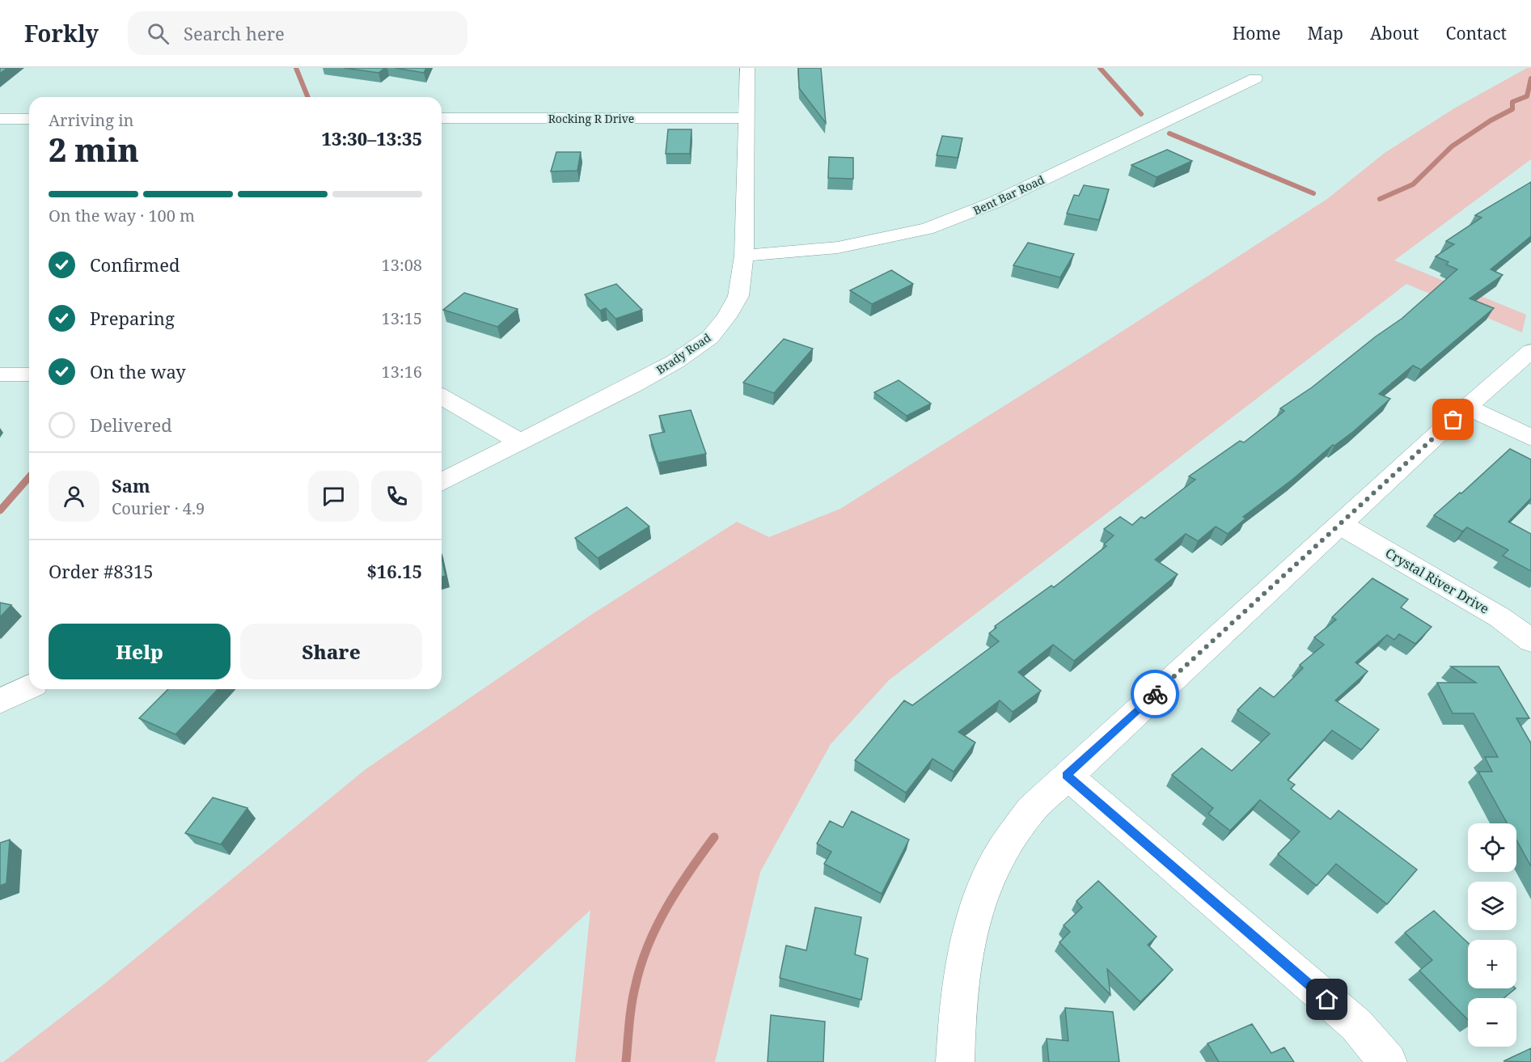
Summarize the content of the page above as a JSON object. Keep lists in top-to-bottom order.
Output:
{
  "streets": {
    "street": [
      "Rocking R Drive",
      "Bent Bar Road",
      "Brady Road",
      "Crystal River Drive"
    ]
  },
  "crossings": [
    ["Rocking R Drive", "Brady Road"],
    ["Bent Bar Road", "Brady Road"]
  ],
  "page": {
    "header": "Forkly",
    "search": "Search here",
    "nav": [
      "Home",
      "Map",
      "About",
      "Contact"
    ],
    "heading": ["2 min", "Arriving in", "13:30–13:35"],
    "panel": [
      "Sam",
      "Courier · 4.9",
      "Order #8315",
      "$16.15"
    ],
    "bar": "On the way · 100 m",
    "list": [
      ["Confirmed", "13:08"],
      ["Preparing", "13:15"],
      ["On the way", "13:16"],
      "Delivered"
    ],
    "buttons": ["Help", "Share"],
    "map_buttons": ["+", "−"]
  }
}
